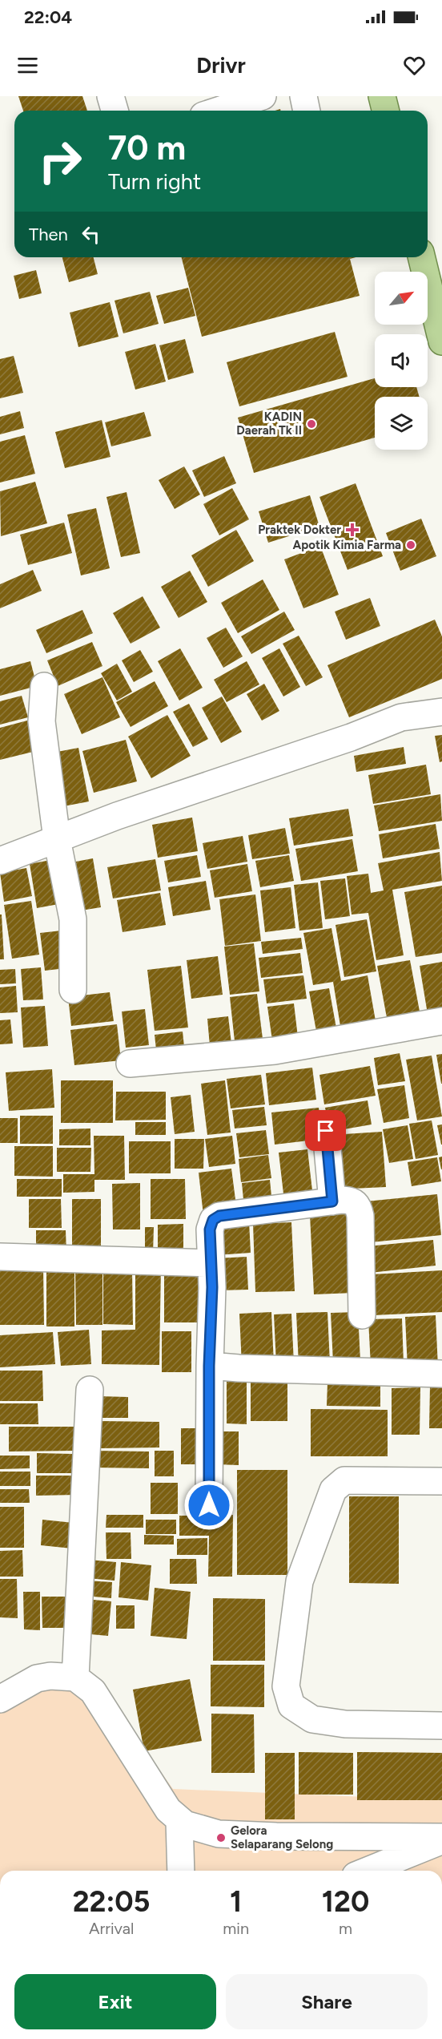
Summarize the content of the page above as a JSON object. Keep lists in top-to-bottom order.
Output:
{
  "places": {
    "other": ["KADIN Daerah Tk II", "Apotik Kimia Farma", "Gelora Selaparang Selong"],
    "health": ["Praktek Dokter"]
  },
  "north": "top right",
  "page": {
    "status": "22:04",
    "header": "Drivr",
    "turn": ["70 m", "Turn right"],
    "then": "Then",
    "eta": [
      "22:05",
      "Arrival",
      "1",
      "min",
      "120",
      "m"
    ],
    "buttons": ["Exit", "Share"]
  }
}
